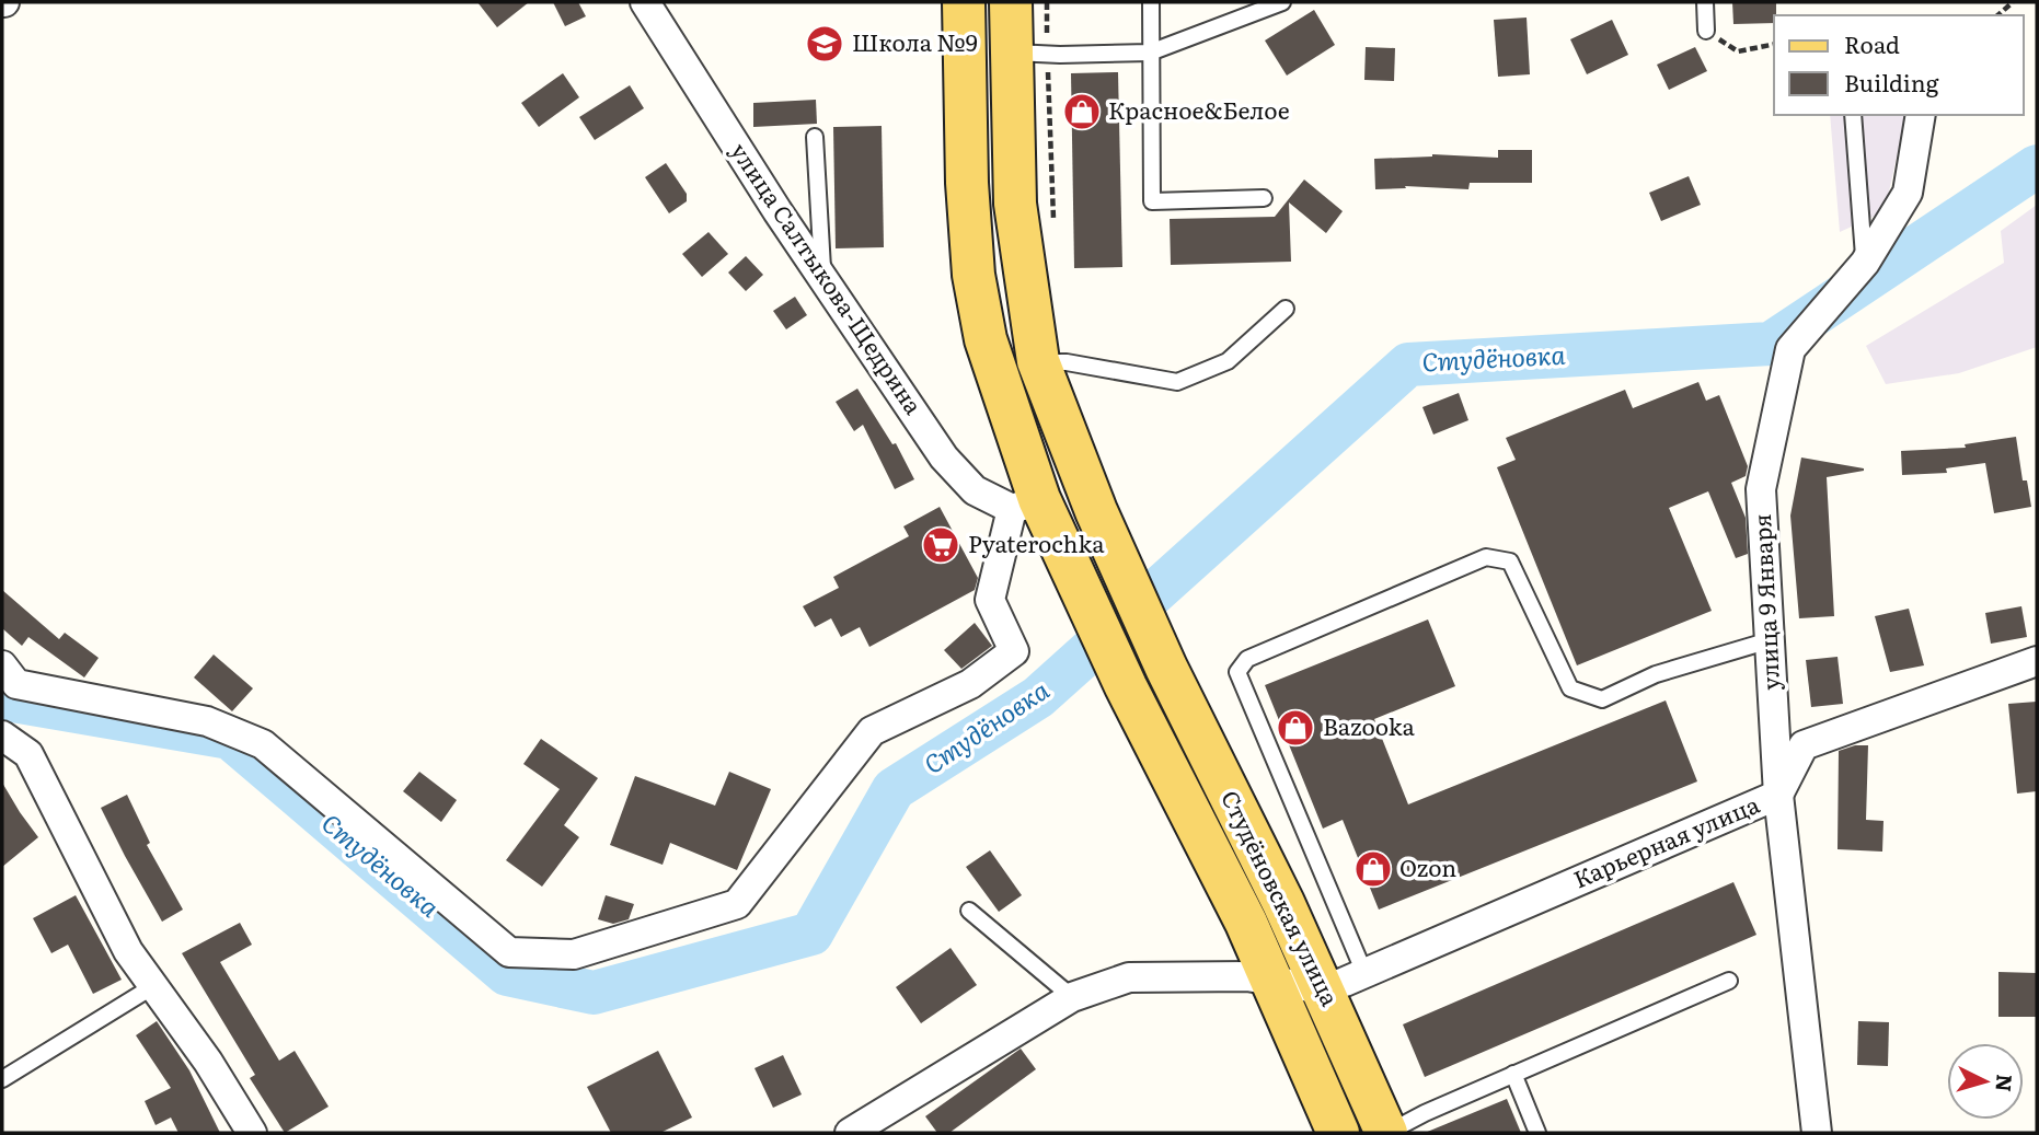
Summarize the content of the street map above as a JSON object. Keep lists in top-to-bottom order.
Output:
{
  "streets": {
    "main road": ["Студёновская улица"],
    "street": ["улица Салтыкова-Щедрина", "улица 9 Января", "Карьерная улица"]
  },
  "crossings": [
    ["улица Салтыкова-Щедрина", "Студёновская улица"],
    ["улица 9 Января", "Карьерная улица"],
    ["Карьерная улица", "Студёновская улица"]
  ],
  "water": ["Студёновка"],
  "places": {
    "school or university": ["Школа №9"],
    "shop": ["Красное&Белое", "Bazooka", "Ozon"],
    "supermarket": ["Pyaterochka"]
  },
  "legend": ["Road", "Building"],
  "north": "right"
}
